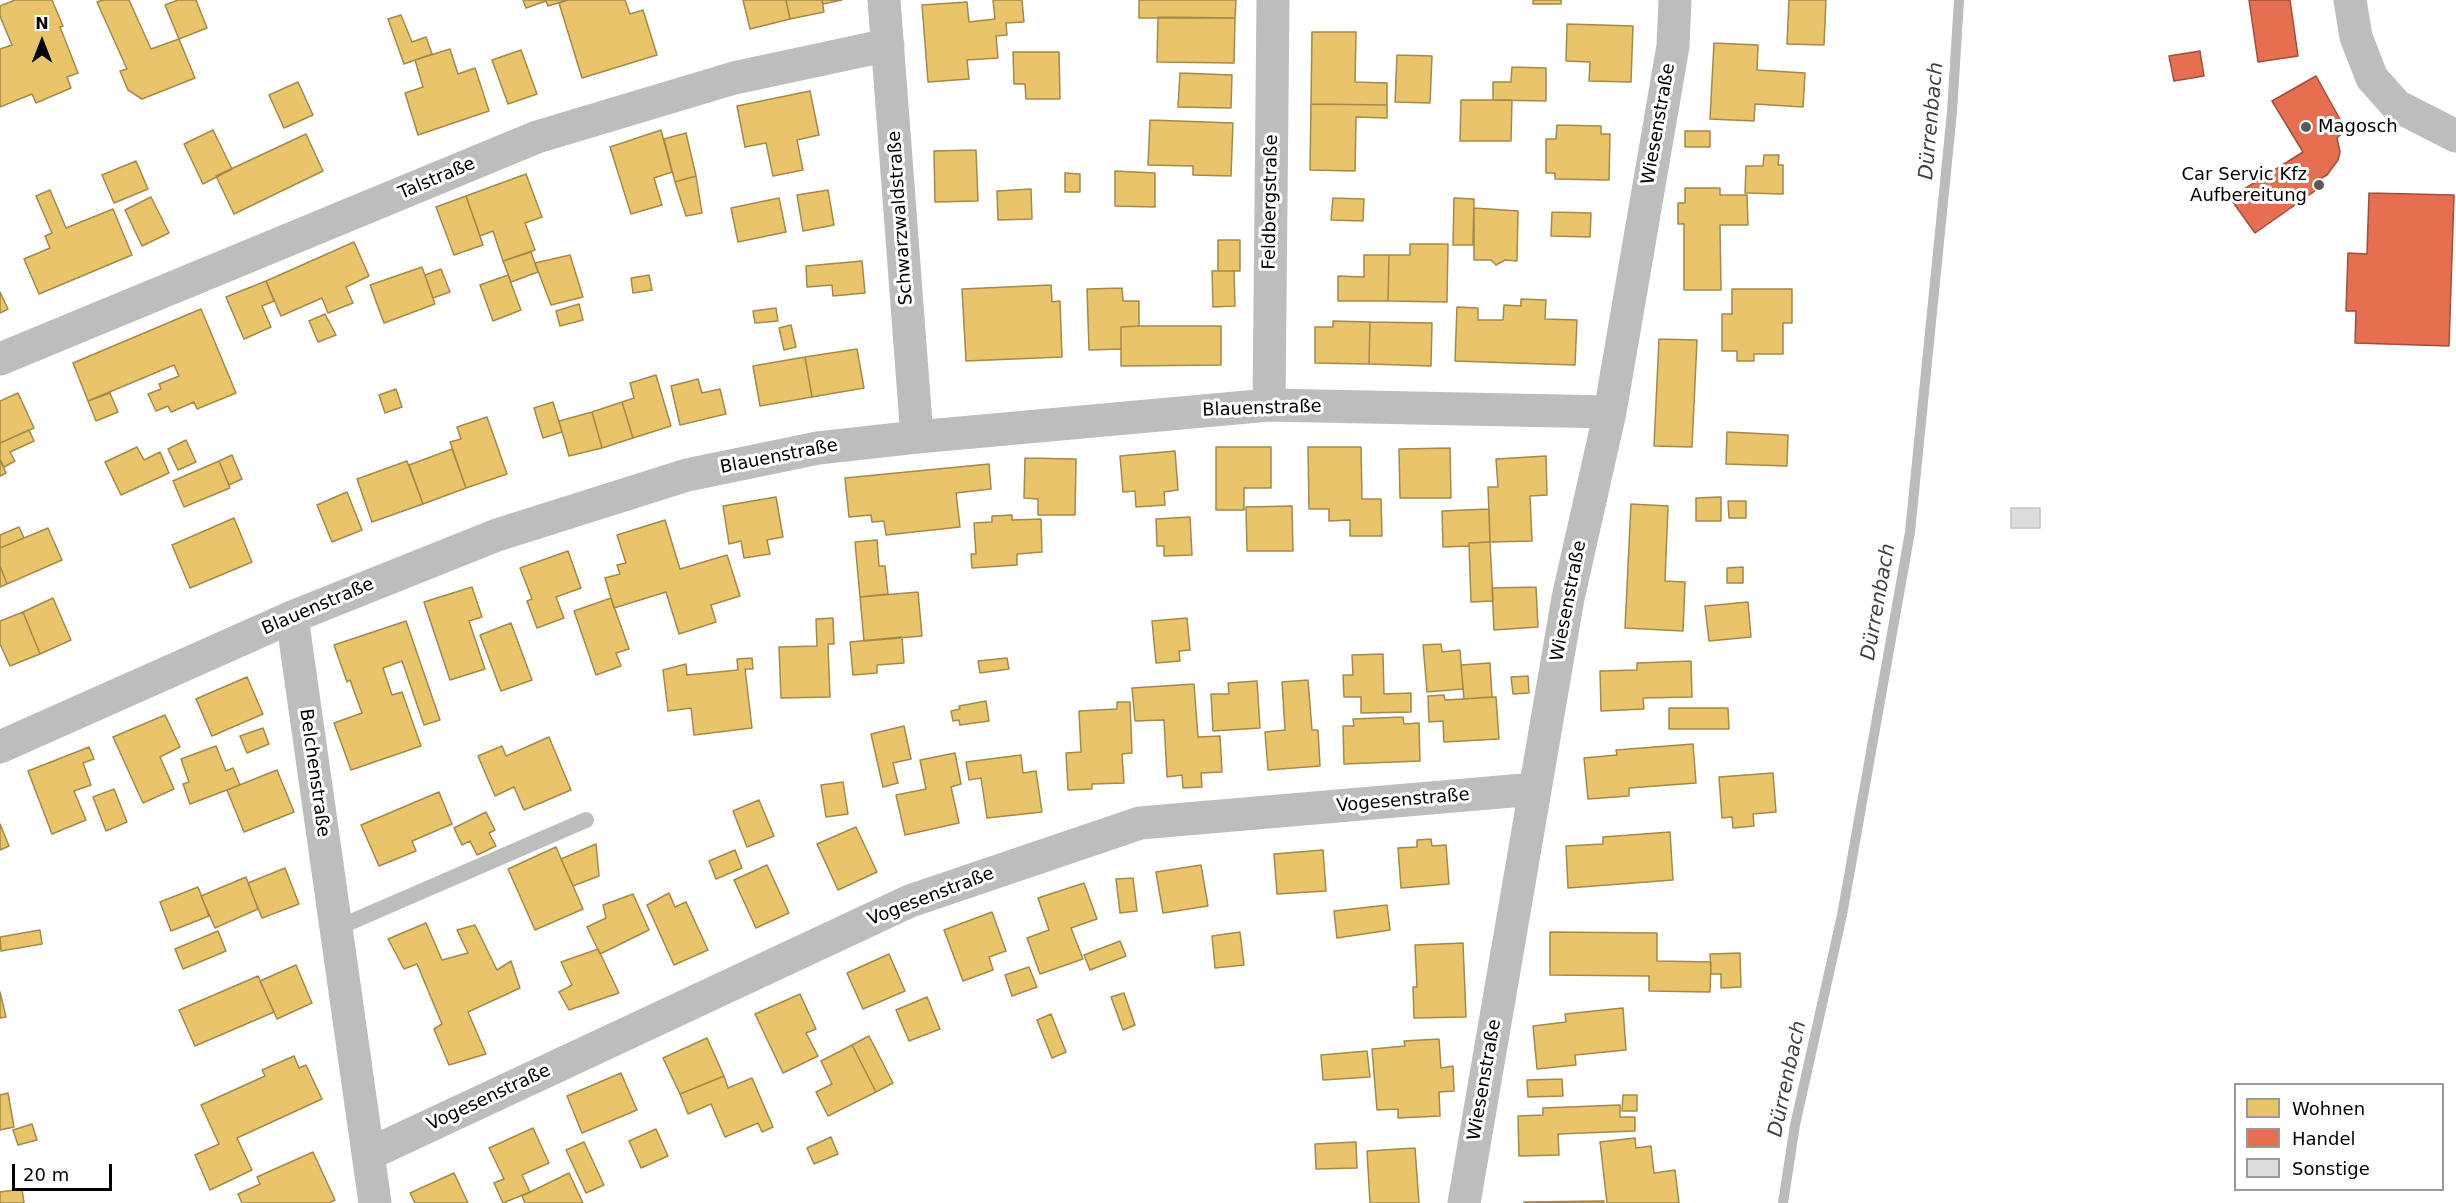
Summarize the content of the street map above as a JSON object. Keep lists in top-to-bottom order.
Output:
{
  "streets": {
    "street": [
      "Wiesenstraße",
      "Talstraße",
      "Feldbergstraße",
      "Schwarzwaldstraße",
      "Blauenstraße",
      "Belchenstraße",
      "Vogesenstraße"
    ]
  },
  "crossings": [
    ["Wiesenstraße", "Blauenstraße"],
    ["Wiesenstraße", "Vogesenstraße"],
    ["Talstraße", "Schwarzwaldstraße"],
    ["Feldbergstraße", "Blauenstraße"],
    ["Schwarzwaldstraße", "Blauenstraße"],
    ["Blauenstraße", "Belchenstraße"],
    ["Belchenstraße", "Vogesenstraße"]
  ],
  "water": ["Dürrenbach"],
  "places": ["Magosch", "Car Servic Kfz Aufbereitung"],
  "legend": ["Wohnen", "Handel", "Sonstige"],
  "scale_bar": "20 m",
  "north": "top"
}
